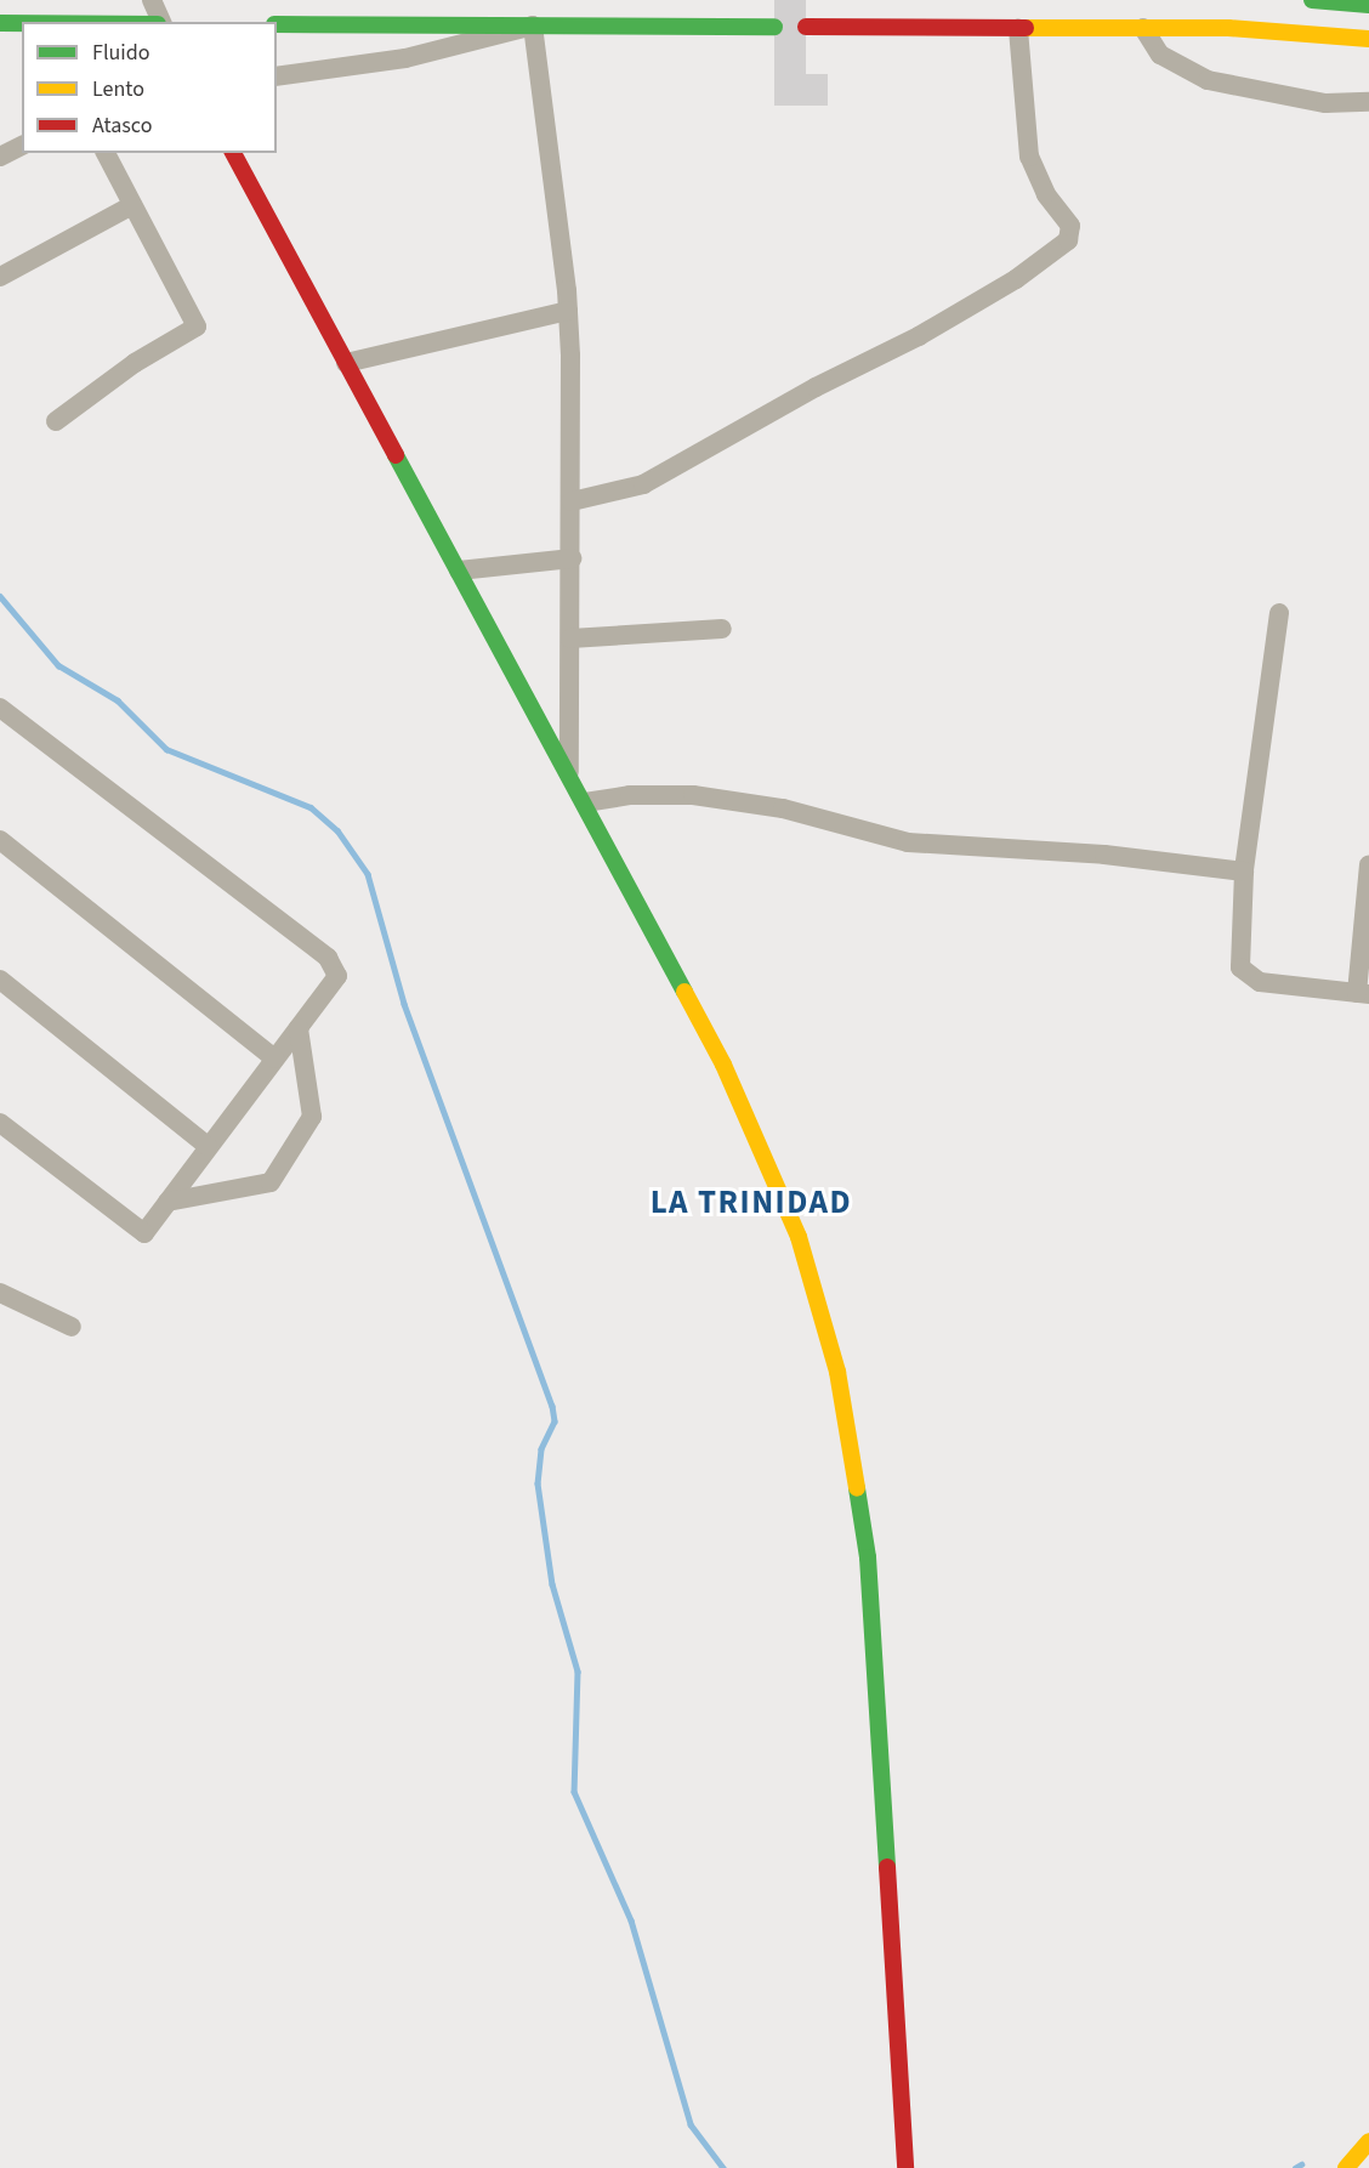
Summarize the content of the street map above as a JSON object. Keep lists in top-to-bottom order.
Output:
{
  "districts": ["LA TRINIDAD"],
  "legend": ["Fluido", "Lento", "Atasco"]
}
